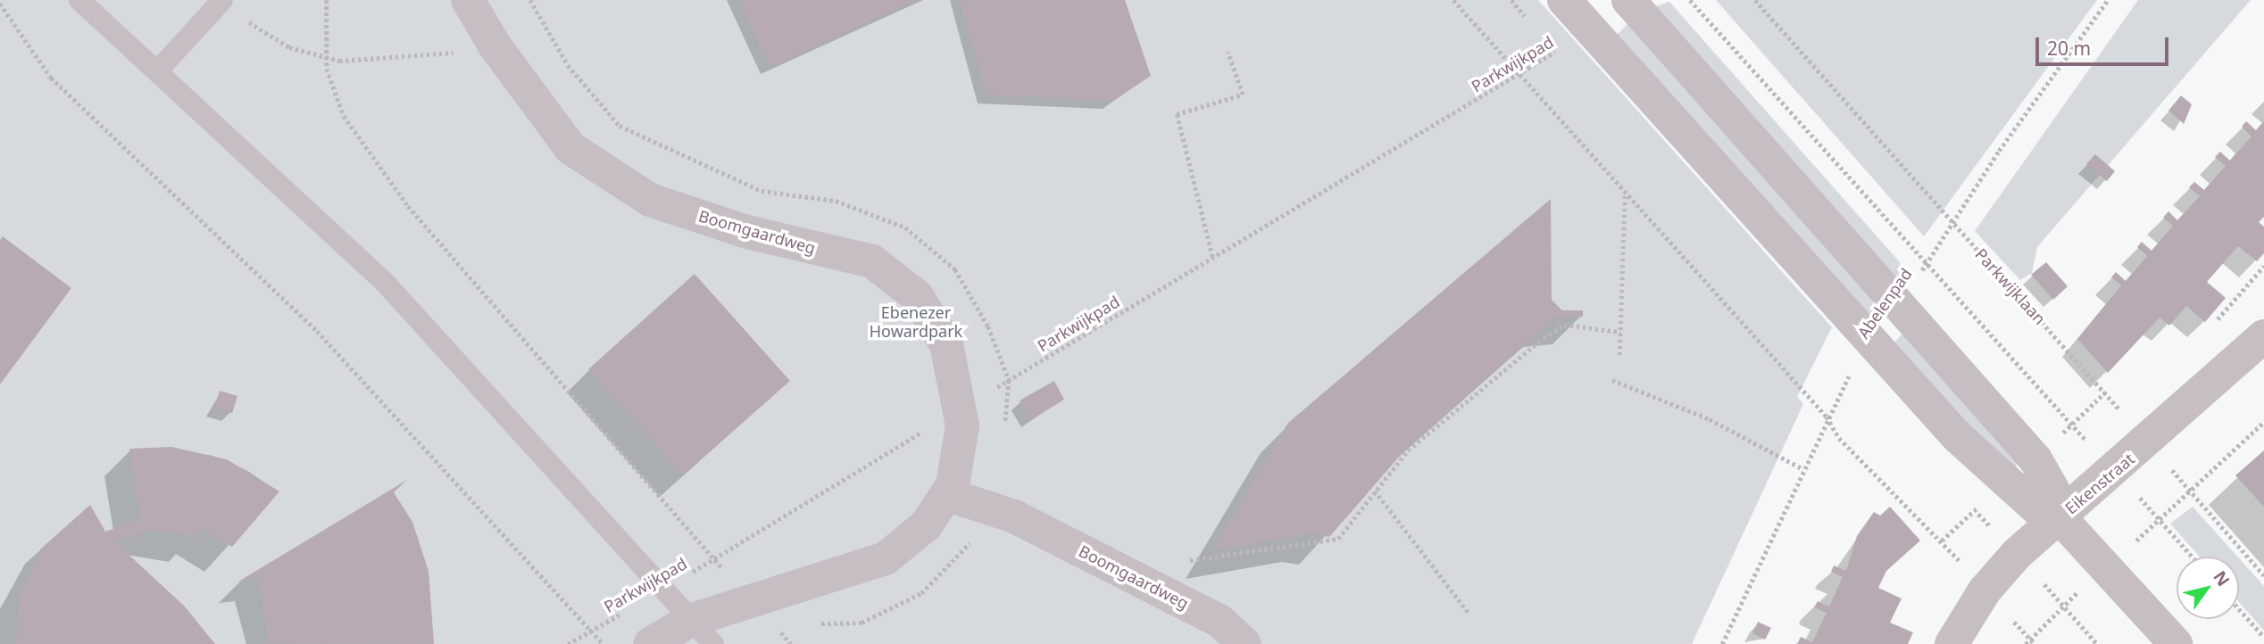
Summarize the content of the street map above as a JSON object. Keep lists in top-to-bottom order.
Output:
{
  "streets": {
    "street": ["Boomgaardweg", "Eikenstraat"],
    "path": ["Parkwijkpad", "Parkwijklaan", "Abelenpad"]
  },
  "crossings": [
    ["Parkwijkpad", "Boomgaardweg"],
    ["Parkwijklaan", "Abelenpad"],
    ["Parkwijklaan", "Eikenstraat"]
  ],
  "parks": ["Ebenezer Howardpark"],
  "scale_bar": "20 m",
  "north": "top right"
}
